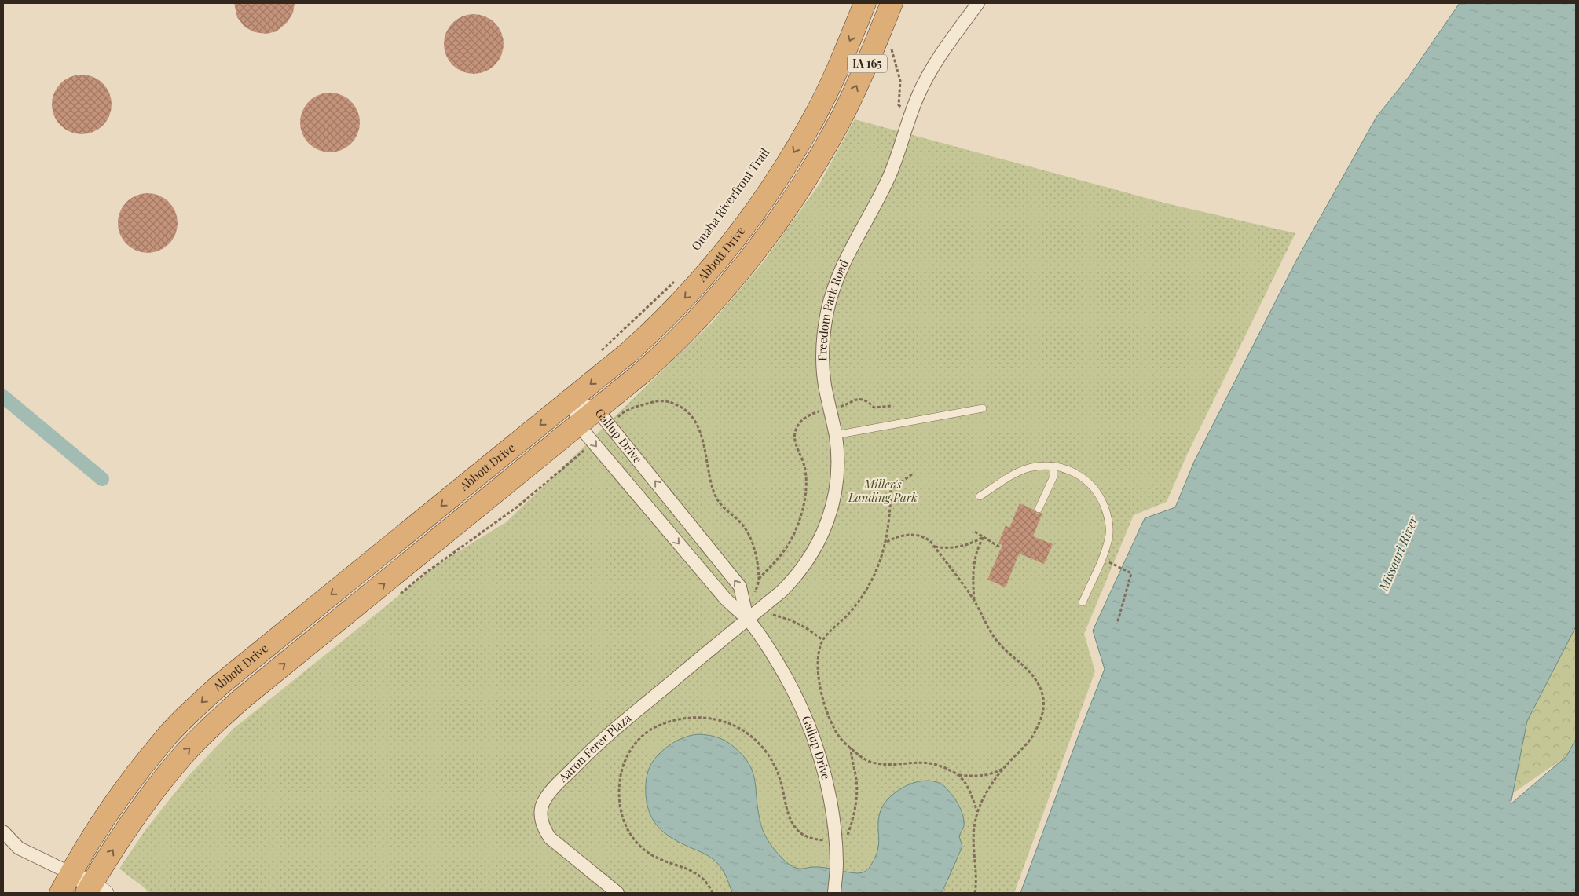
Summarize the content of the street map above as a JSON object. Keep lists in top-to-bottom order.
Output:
{
  "streets": {
    "highway": ["IA 165", "Abbott Drive"],
    "street": ["Freedom Park Road", "Gallup Drive", "Aaron Ferer Plaza"]
  },
  "crossings": [
    ["Abbott Drive", "Gallup Drive"],
    ["Freedom Park Road", "Gallup Drive"],
    ["Freedom Park Road", "Aaron Ferer Plaza"],
    ["Gallup Drive", "Aaron Ferer Plaza"]
  ],
  "water": ["Missouri River"],
  "parks": ["Miller's Landing Park"]
}
